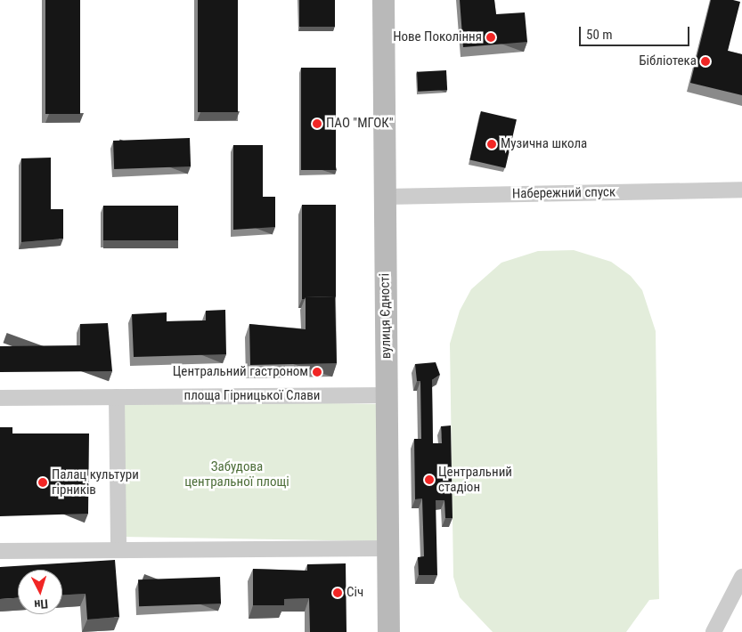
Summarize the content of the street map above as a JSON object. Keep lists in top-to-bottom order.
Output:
{
  "streets": {
    "street": ["Набережний спуск", "вулиця Єдності", "площа Гірницької Слави"]
  },
  "crossings": [
    ["Набережний спуск", "вулиця Єдності"],
    ["вулиця Єдності", "площа Гірницької Слави"]
  ],
  "parks": ["Забудова центральної площі"],
  "places": [
    "Нове Покоління",
    "Бібліотека",
    "ПАО \"МГОК\"",
    "Музична школа",
    "Центральний гастроном",
    "Центральний стадіон",
    "Палац культури гірників",
    "Січ"
  ],
  "scale_bar": "50 m",
  "north": "bottom"
}
